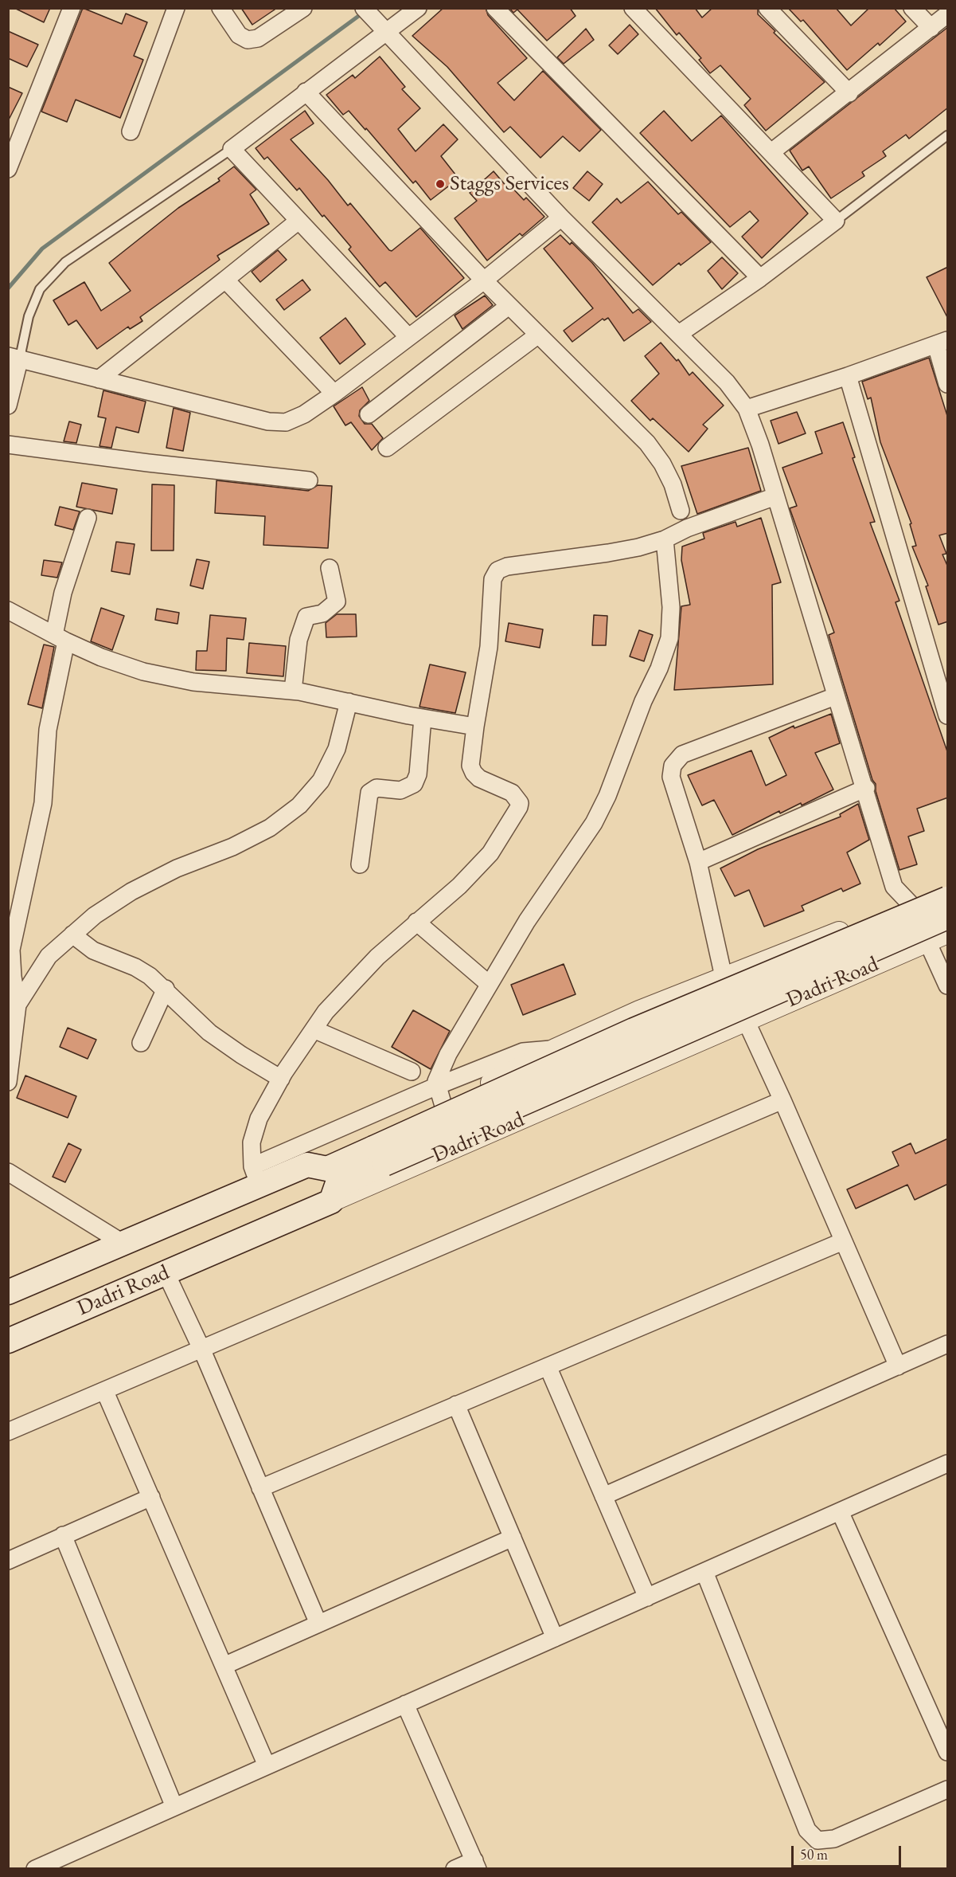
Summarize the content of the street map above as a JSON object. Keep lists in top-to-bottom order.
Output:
{
  "streets": {
    "main road": ["Dadri Road"]
  },
  "places": ["Staggs Services"],
  "scale_bar": "50 m"
}
